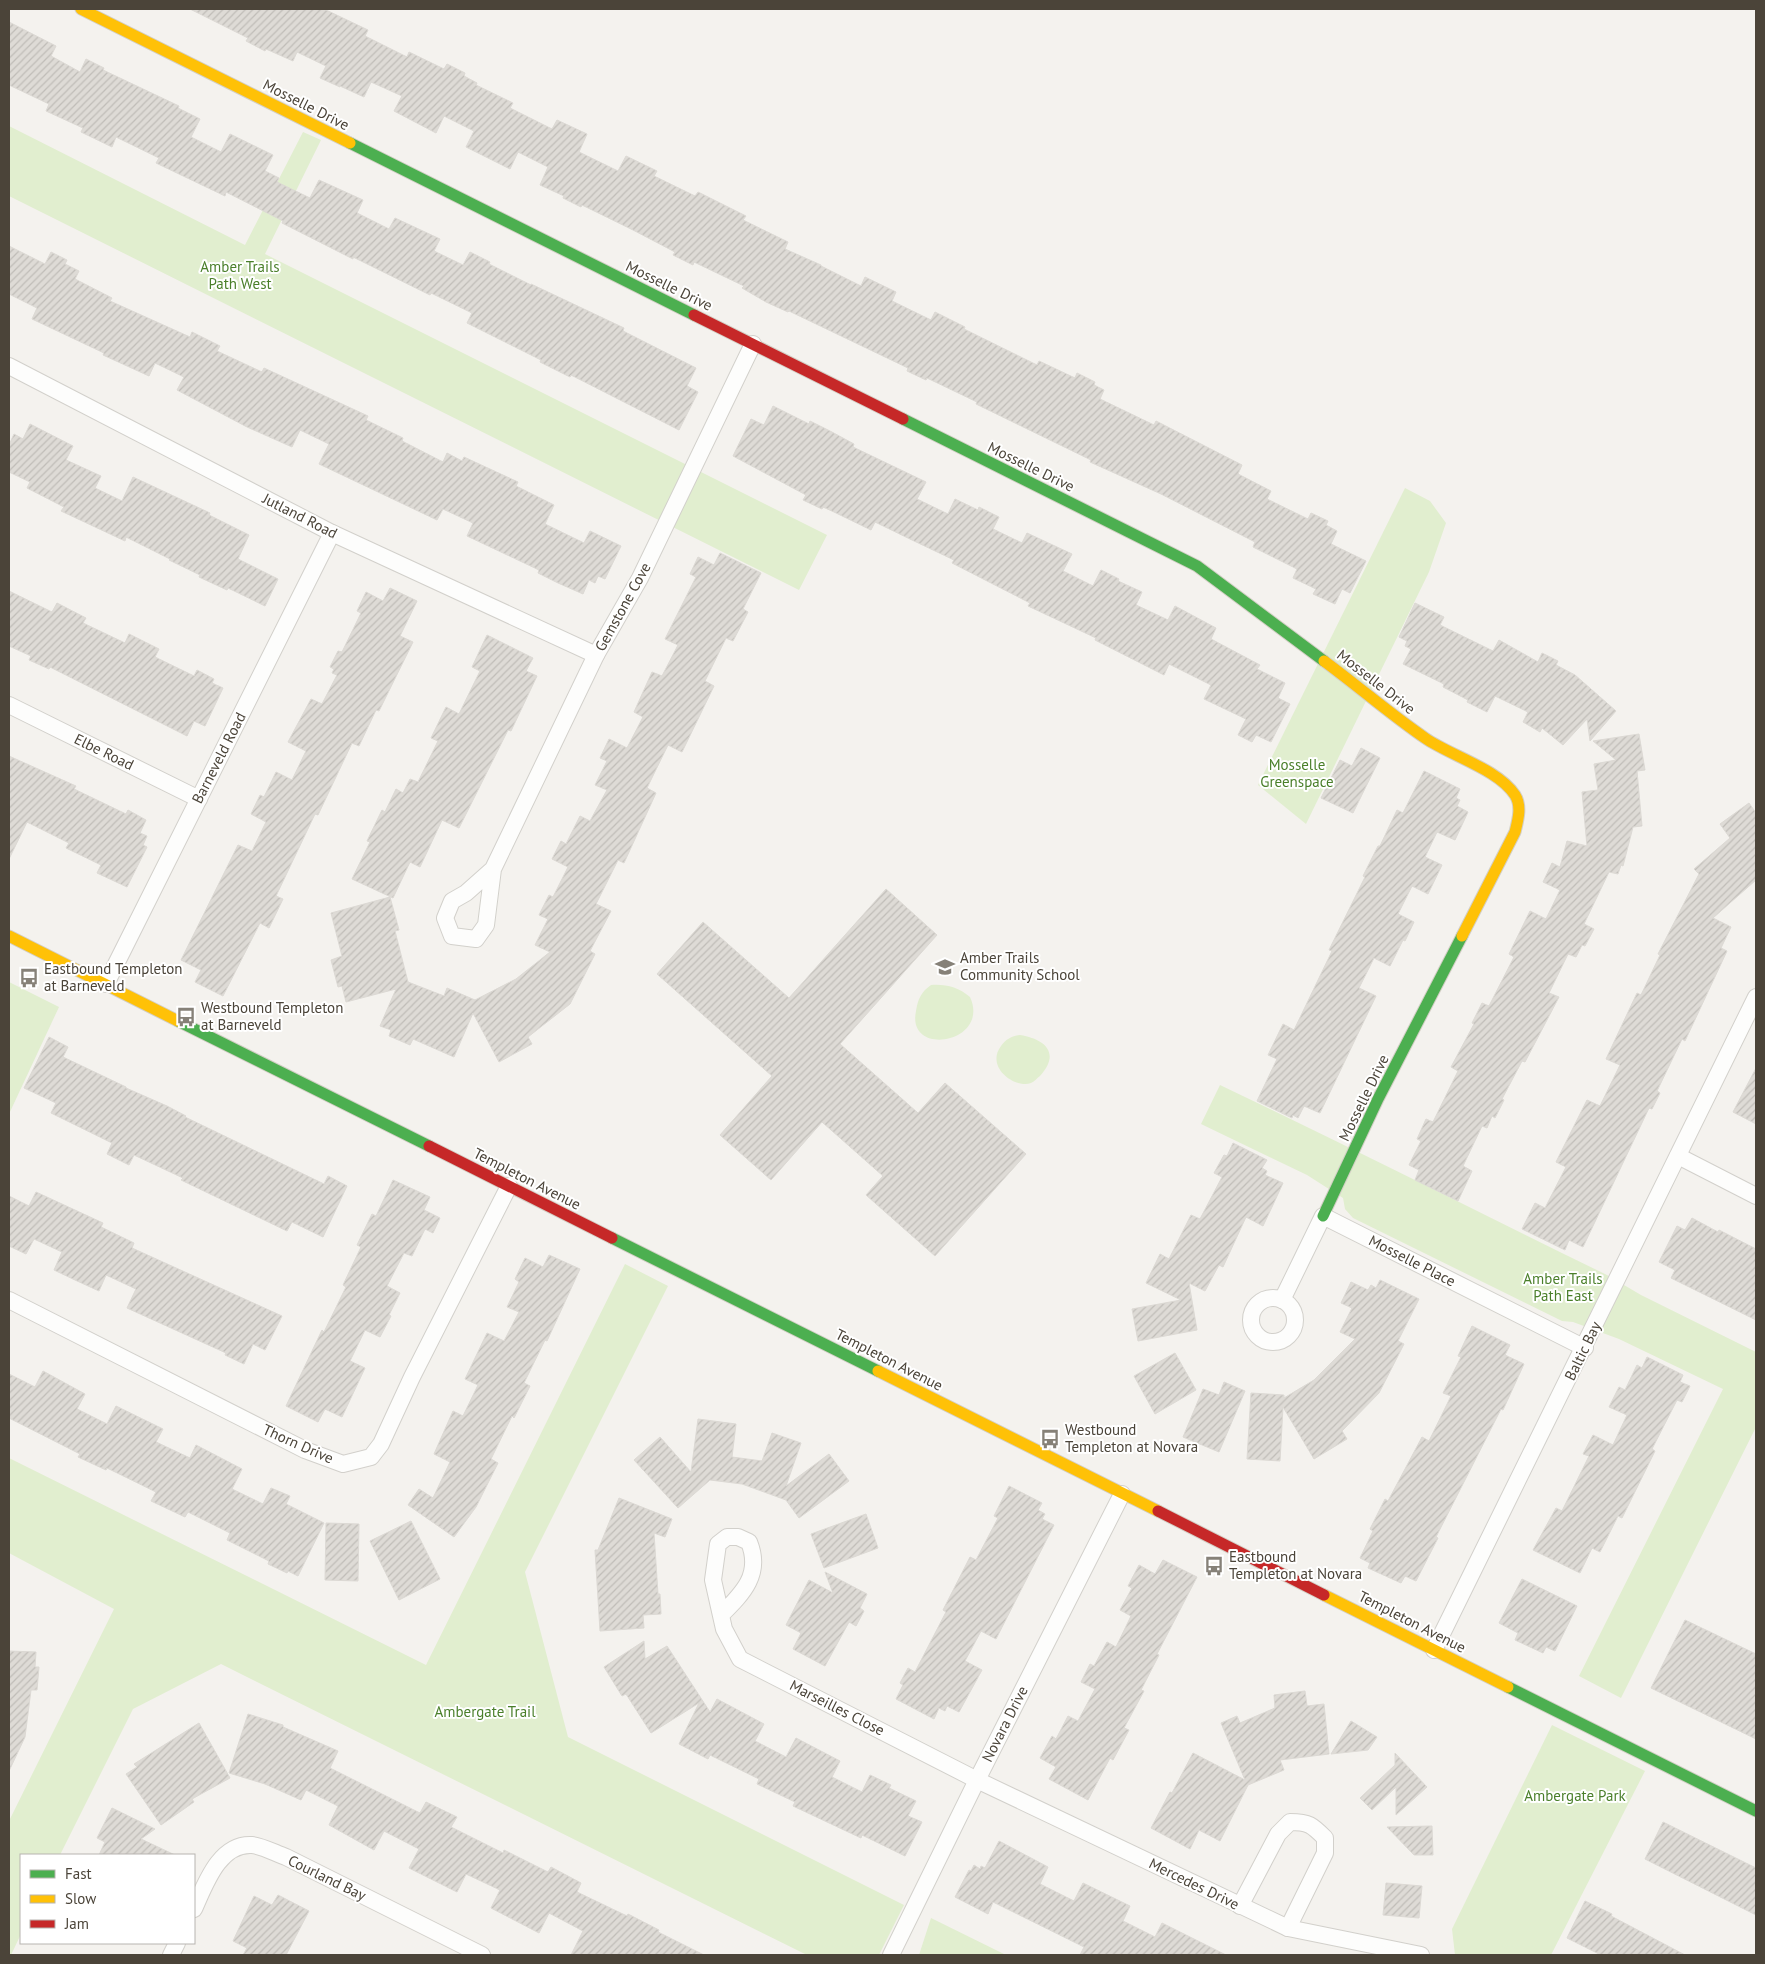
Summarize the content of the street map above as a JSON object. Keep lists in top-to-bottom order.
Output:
{
  "streets": {
    "street": [
      "Mosselle Drive",
      "Jutland Road",
      "Gemstone Cove",
      "Elbe Road",
      "Barneveld Road",
      "Templeton Avenue",
      "Mosselle Place",
      "Baltic Bay",
      "Thorn Drive",
      "Marseilles Close",
      "Novara Drive",
      "Courland Bay",
      "Mercedes Drive"
    ]
  },
  "crossings": [
    ["Mosselle Drive", "Gemstone Cove"],
    ["Mosselle Drive", "Mosselle Place"],
    ["Jutland Road", "Gemstone Cove"],
    ["Jutland Road", "Barneveld Road"],
    ["Elbe Road", "Barneveld Road"],
    ["Barneveld Road", "Templeton Avenue"],
    ["Templeton Avenue", "Baltic Bay"],
    ["Templeton Avenue", "Thorn Drive"],
    ["Templeton Avenue", "Novara Drive"],
    ["Mosselle Place", "Baltic Bay"],
    ["Marseilles Close", "Novara Drive"],
    ["Marseilles Close", "Mercedes Drive"],
    ["Novara Drive", "Mercedes Drive"]
  ],
  "parks": [
    "Amber Trails Path West",
    "Mosselle Greenspace",
    "Amber Trails Path East",
    "Ambergate Trail",
    "Ambergate Park"
  ],
  "places": {
    "school or university": ["Amber Trails Community School"],
    "bus stop": [
      "Eastbound Templeton at Barneveld",
      "Westbound Templeton at Barneveld",
      "Westbound Templeton at Novara",
      "Eastbound Templeton at Novara"
    ]
  },
  "legend": ["Fast", "Slow", "Jam"]
}
